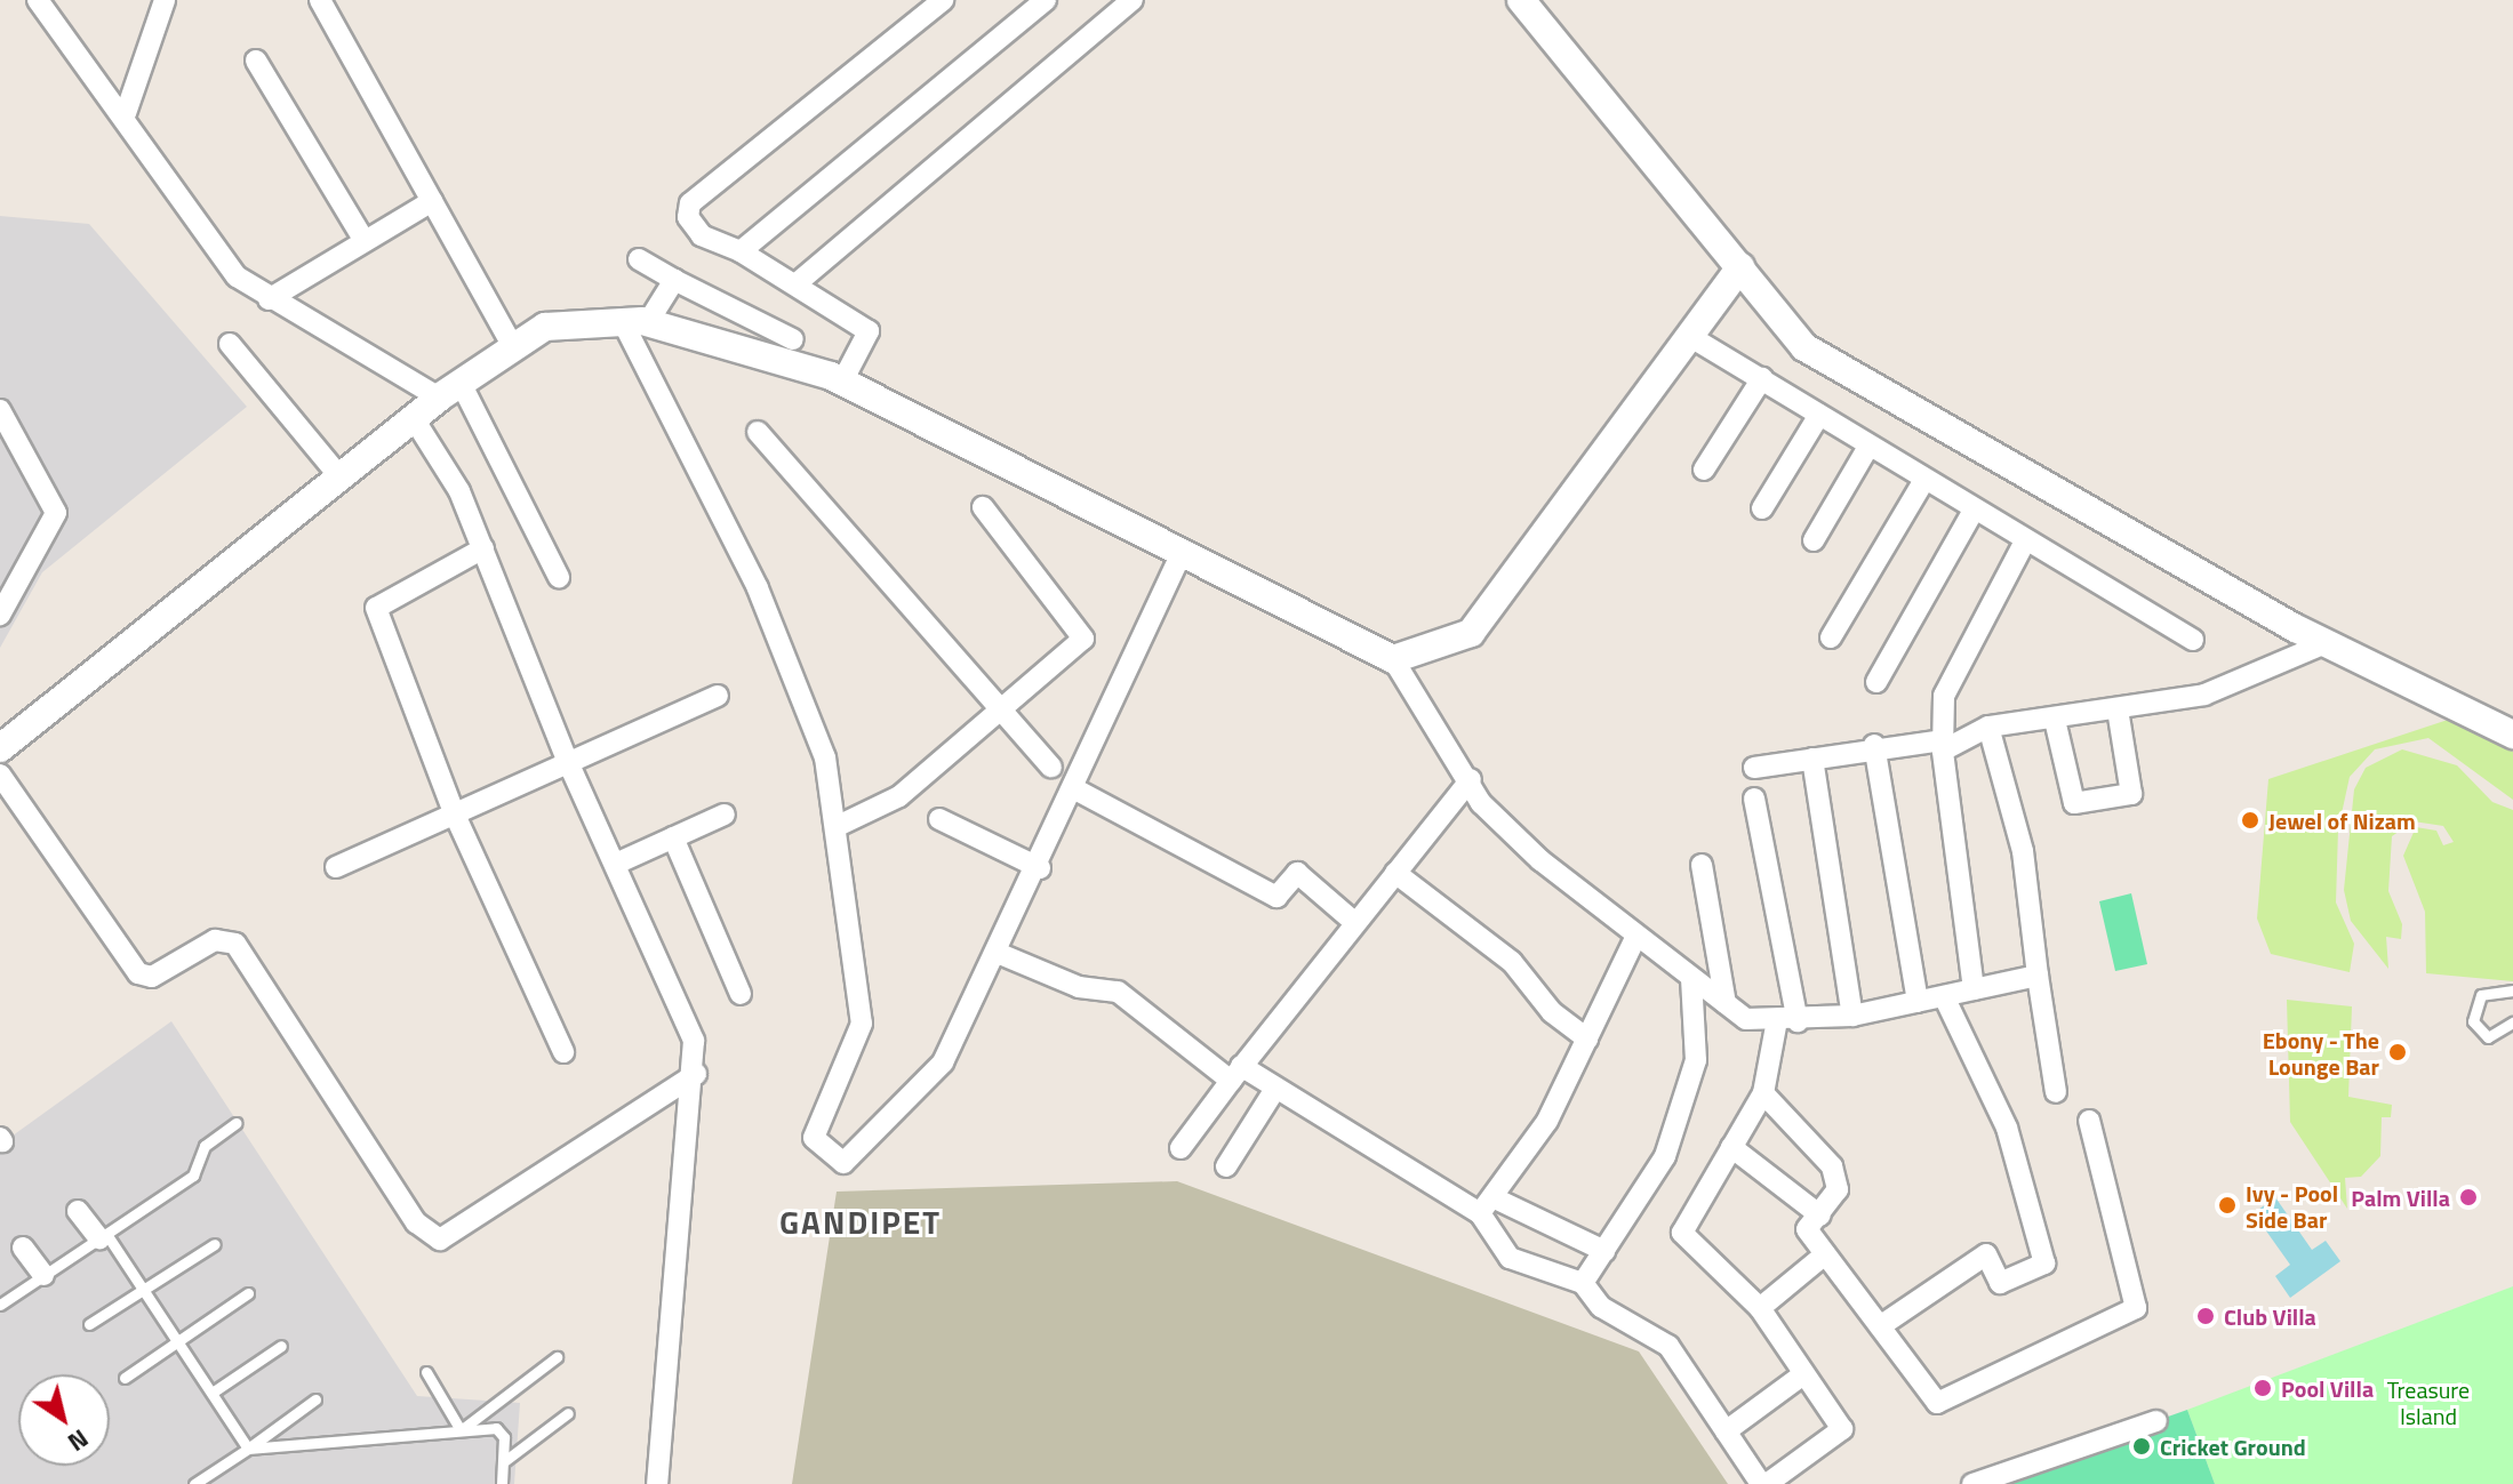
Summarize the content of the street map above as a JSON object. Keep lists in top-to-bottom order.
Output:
{
  "districts": ["GANDIPET"],
  "parks": ["Treasure Island"],
  "places": [
    "Jewel of Nizam",
    "Ebony - The Lounge Bar",
    "Palm Villa",
    "Ivy - Pool Side Bar",
    "Club Villa",
    "Pool Villa",
    "Cricket Ground"
  ],
  "north": "bottom right"
}
